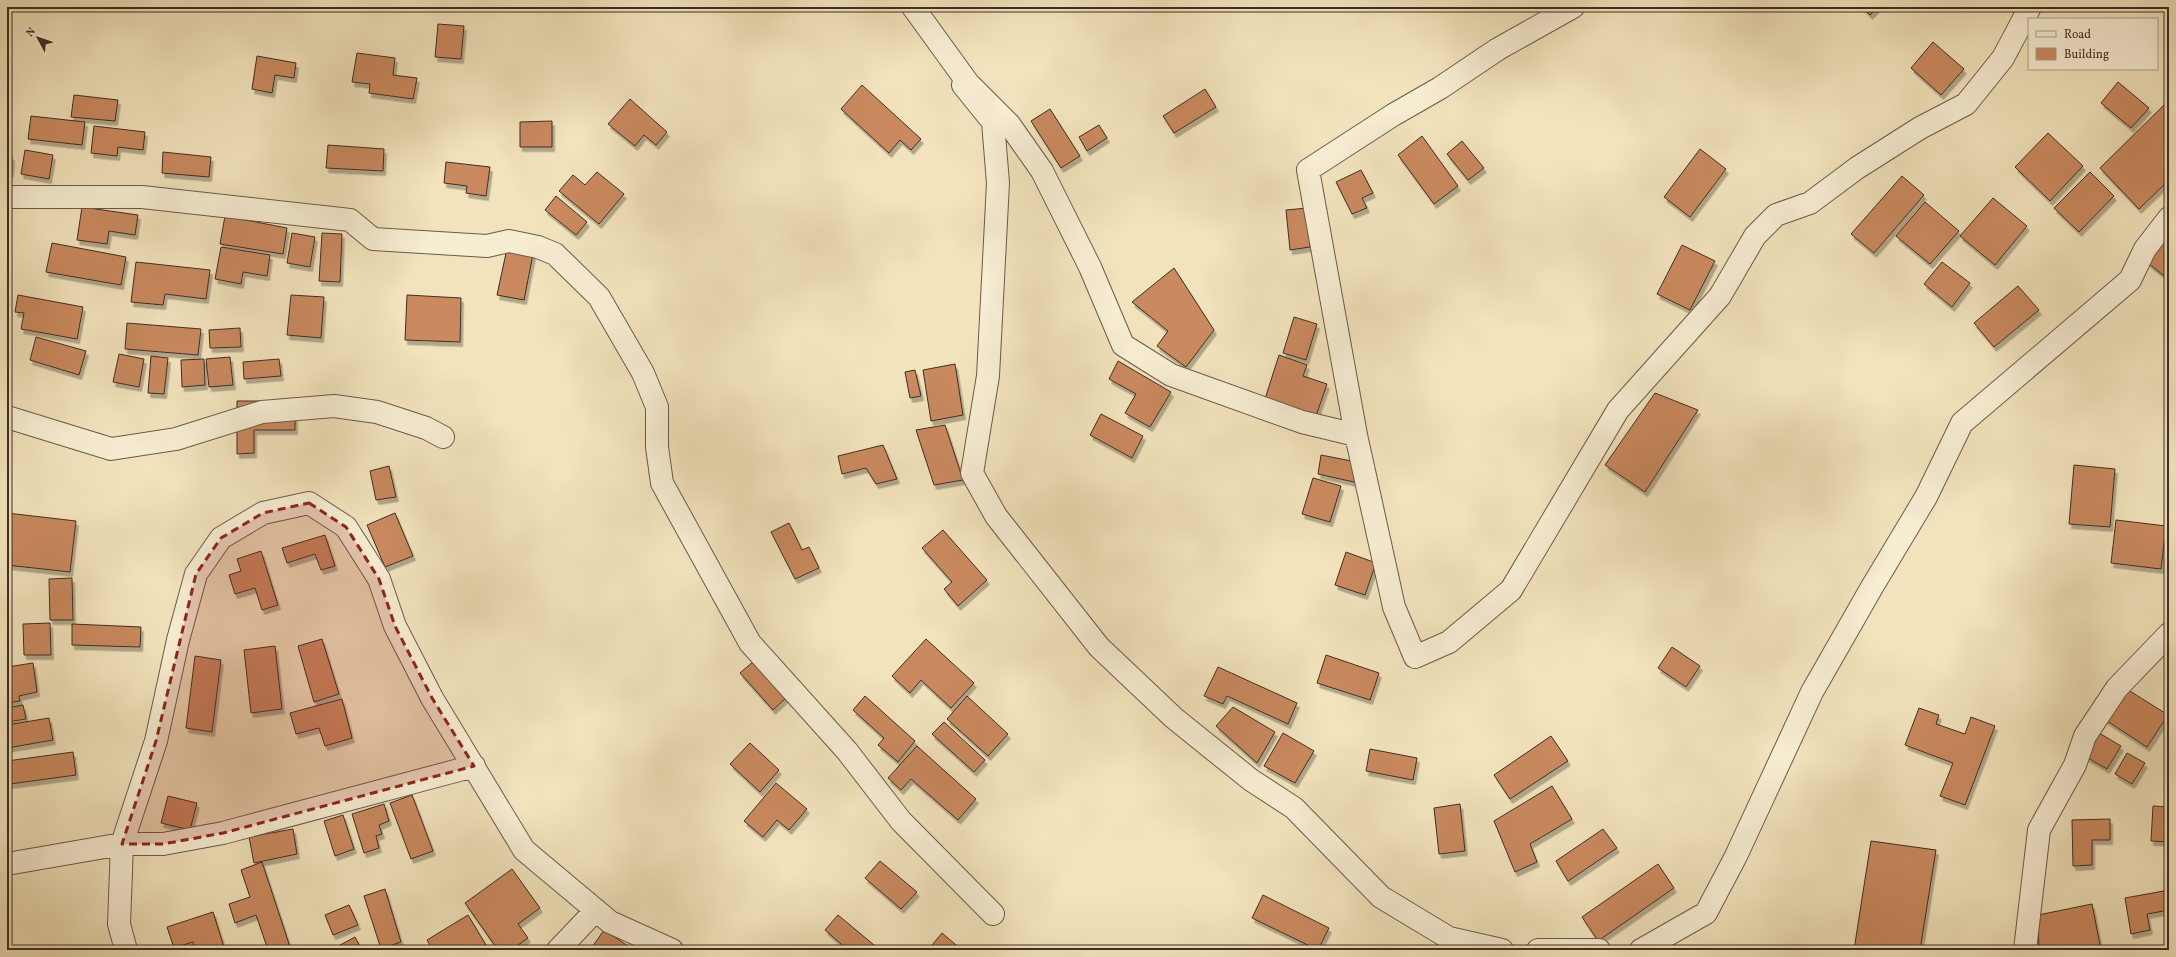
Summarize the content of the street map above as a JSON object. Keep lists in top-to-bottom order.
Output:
{
  "legend": ["Road", "Building"],
  "north": "top left"
}
